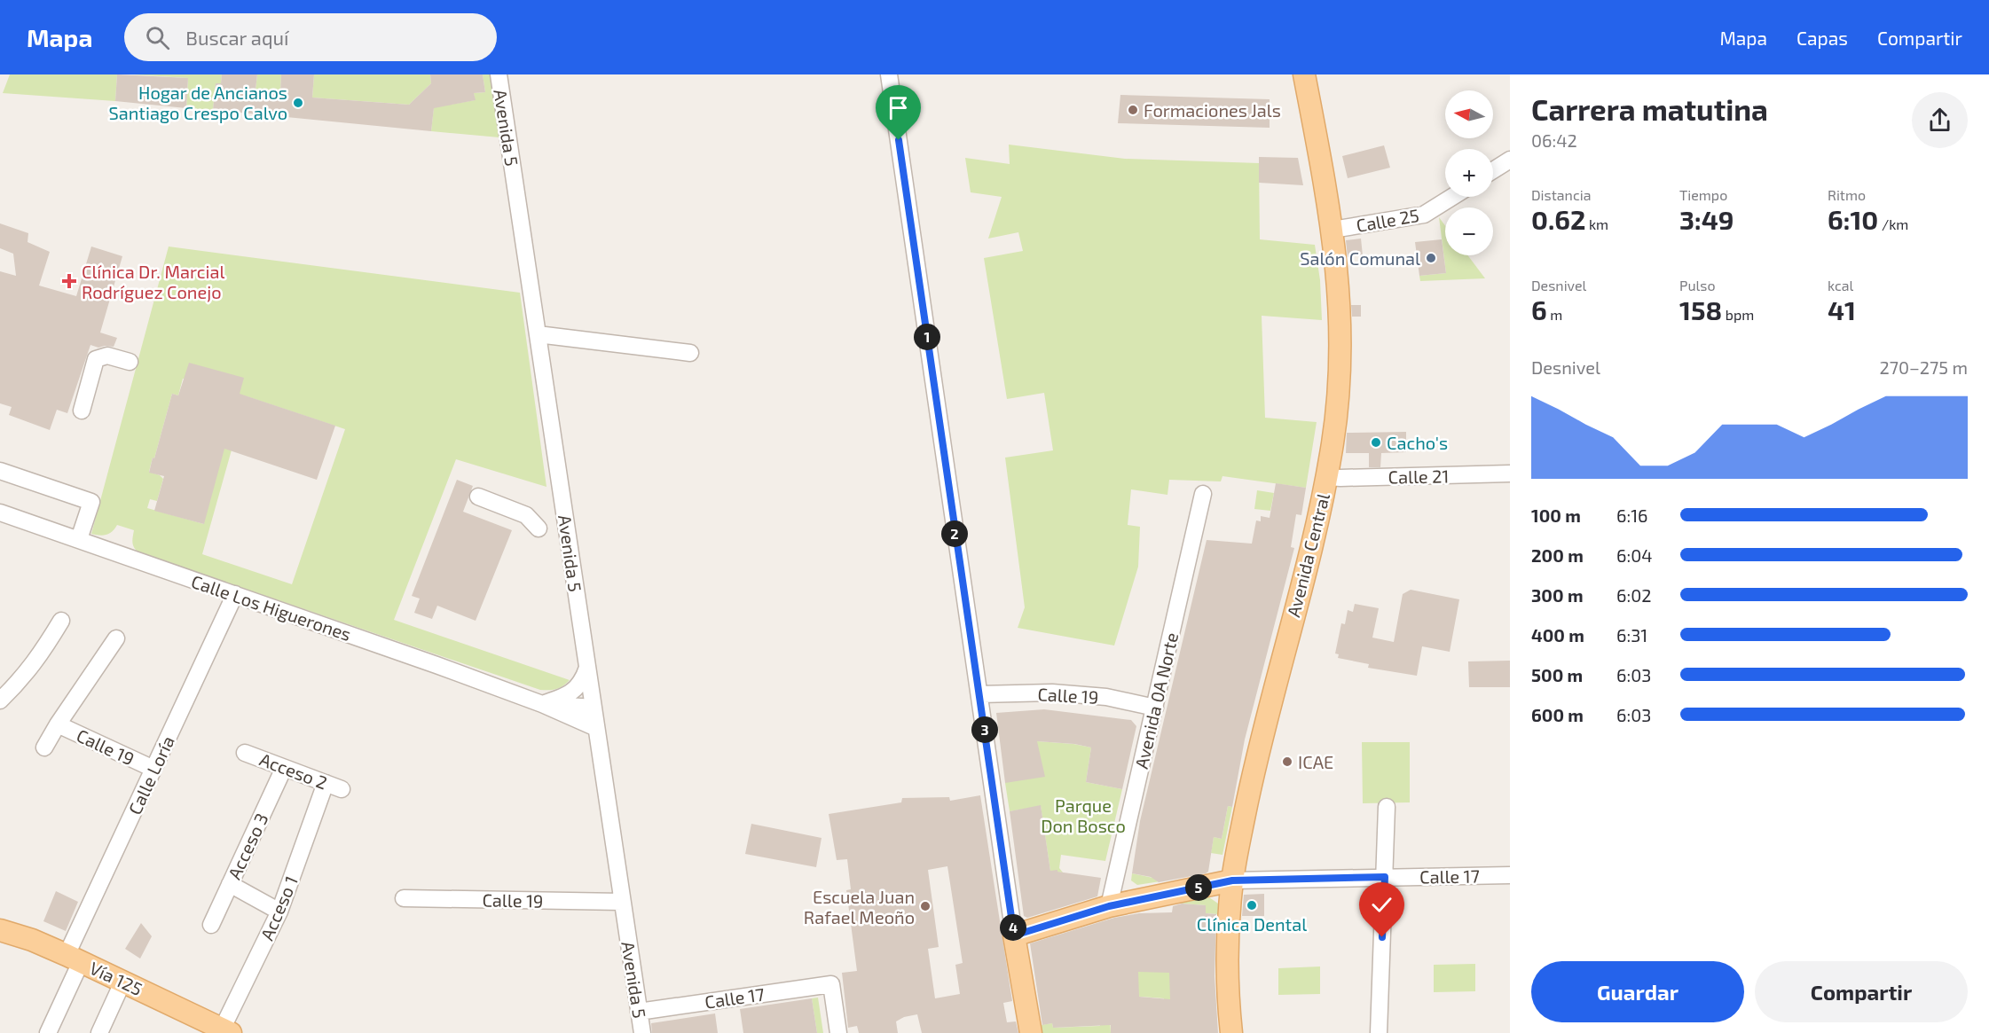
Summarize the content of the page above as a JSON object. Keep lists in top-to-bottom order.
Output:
{
  "streets": {
    "main road": ["Avenida Central", "Calle 17", "Vía 125"],
    "street": [
      "Avenida 5",
      "Calle 25",
      "Calle 21",
      "Calle Los Higuerones",
      "Calle 19",
      "Avenida 0A Norte",
      "Acceso 2",
      "Calle Loría",
      "Acceso 3",
      "Acceso 1"
    ]
  },
  "crossings": [
    ["Avenida 5", "Calle Los Higuerones"],
    ["Avenida 5", "Calle 19"],
    ["Avenida 5", "Calle 17"],
    ["Calle 25", "Avenida Central"],
    ["Calle 21", "Avenida Central"],
    ["Avenida Central", "Calle 17"],
    ["Calle Los Higuerones", "Calle Loría"],
    ["Calle 19", "Avenida 0A Norte"],
    ["Calle 19", "Calle Loría"],
    ["Avenida 0A Norte", "Calle 17"],
    ["Acceso 2", "Acceso 3"],
    ["Acceso 2", "Acceso 1"],
    ["Calle Loría", "Vía 125"],
    ["Acceso 1", "Vía 125"]
  ],
  "parks": ["Parque Don Bosco"],
  "places": {
    "other": [
      "Hogar de Ancianos Santiago Crespo Calvo",
      "Formaciones Jals",
      "Salón Comunal",
      "Cacho's",
      "ICAE",
      "Clínica Dental",
      "Escuela Juan Rafael Meoño"
    ],
    "health": ["Clínica Dr. Marcial Rodríguez Conejo"]
  },
  "north": "left",
  "page": {
    "header": "Mapa",
    "search": "Buscar aquí",
    "nav": ["Mapa", "Capas", "Compartir"],
    "heading": ["Carrera matutina", "06:42"],
    "map_buttons": ["+", "−"],
    "stats": [
      ["Distancia", "0.62 km"],
      ["Tiempo", "3:49"],
      ["Ritmo", "6:10 /km"],
      ["Desnivel", "6 m"],
      ["Pulso", "158 bpm"],
      ["kcal", "41"]
    ],
    "pins": [
      "1",
      "2",
      "3",
      "5",
      "4"
    ],
    "chart": ["Desnivel", "270–275 m"],
    "list": [
      {
        "name": "100 m",
        "note": "6:16"
      },
      {
        "name": "200 m",
        "note": "6:04"
      },
      {
        "name": "300 m",
        "note": "6:02"
      },
      {
        "name": "400 m",
        "note": "6:31"
      },
      {
        "name": "500 m",
        "note": "6:03"
      },
      {
        "name": "600 m",
        "note": "6:03"
      }
    ],
    "buttons": ["Guardar", "Compartir"]
  }
}
